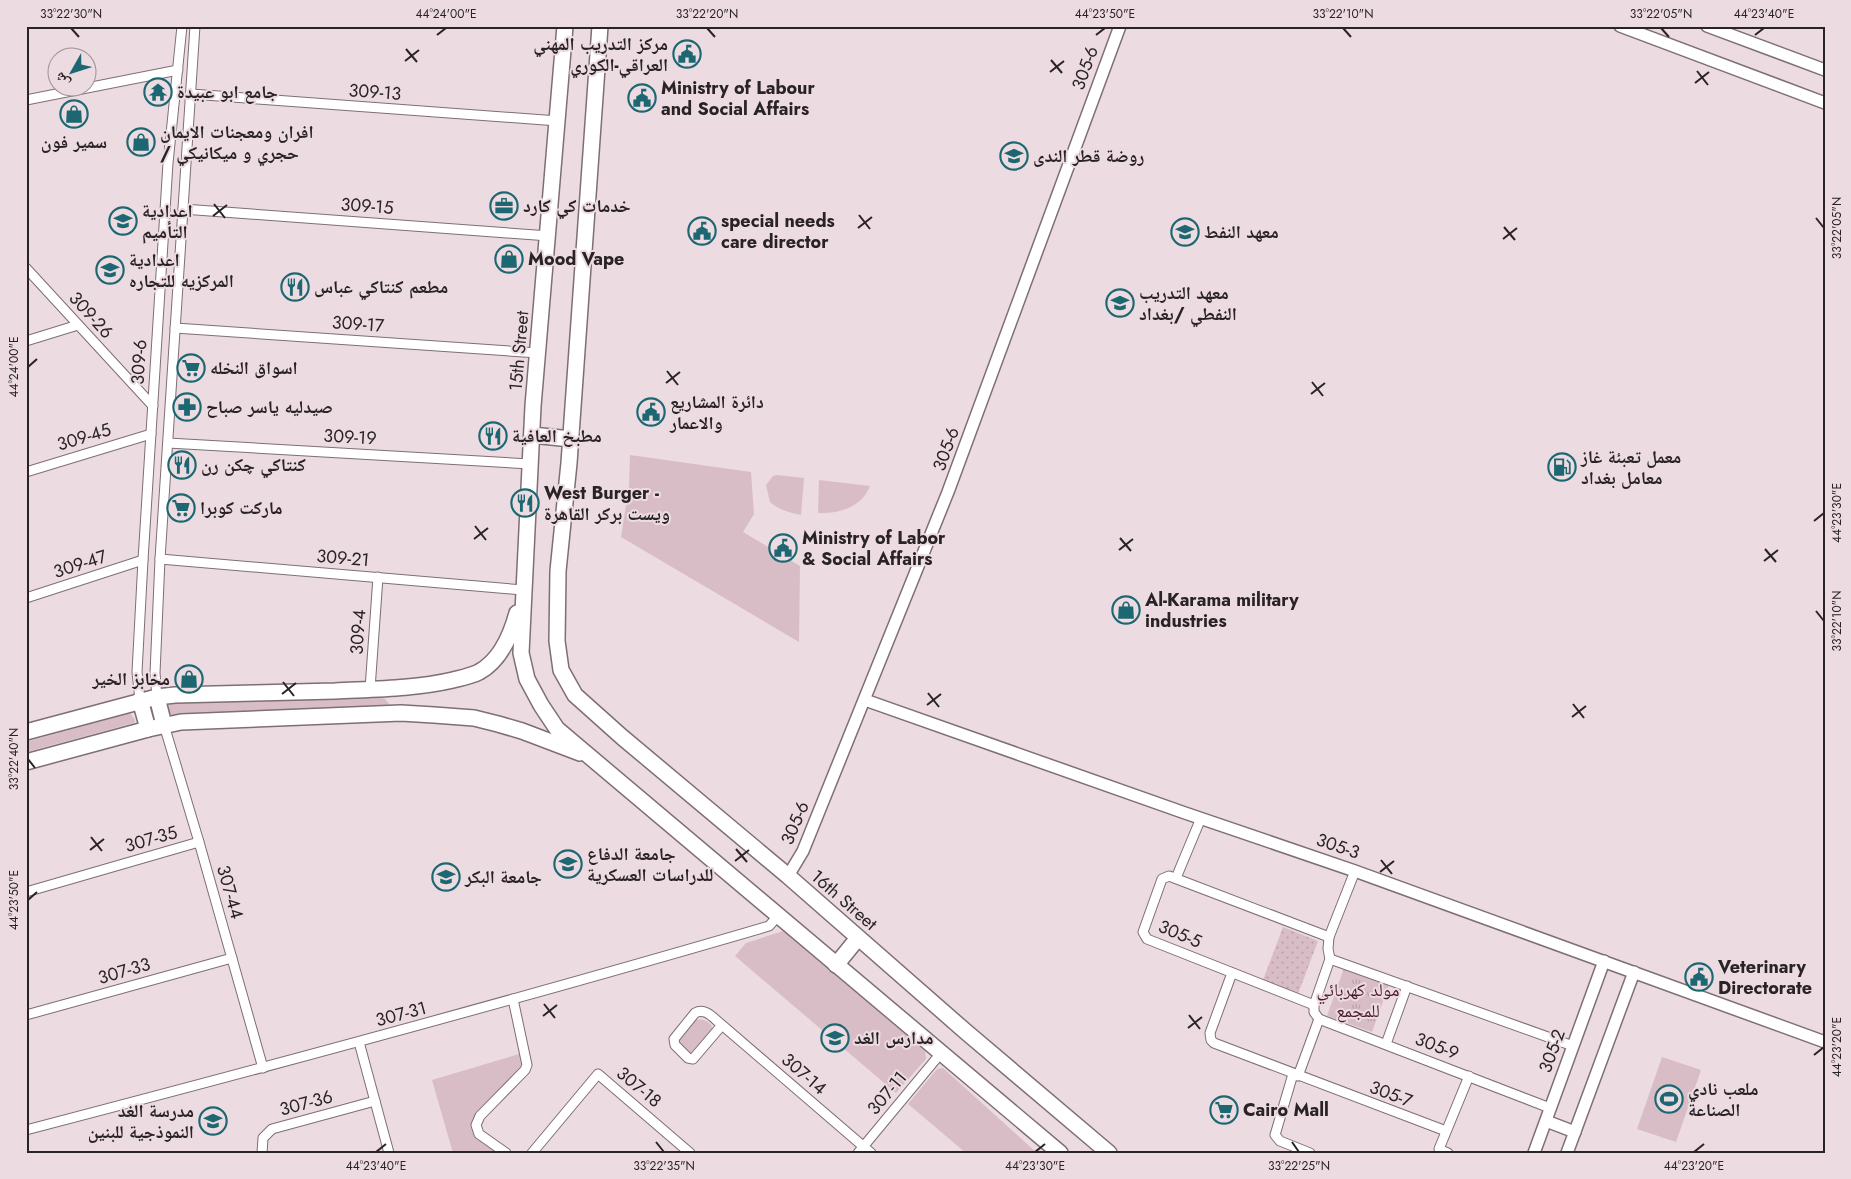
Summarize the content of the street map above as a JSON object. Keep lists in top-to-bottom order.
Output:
{
  "streets": {
    "main road": ["15th Street", "16th Street"],
    "street": [
      "305-6",
      "309-13",
      "309-15",
      "309-26",
      "309-17",
      "309-6",
      "309-45",
      "309-19",
      "309-21",
      "309-47",
      "309-4",
      "307-35",
      "305-3",
      "307-44",
      "305-5",
      "307-33",
      "307-31",
      "305-9",
      "305-2",
      "307-14",
      "307-18",
      "307-11",
      "305-7",
      "307-36"
    ]
  },
  "crossings": [
    ["305-6", "305-3"],
    ["305-6", "16th Street"],
    ["309-13", "15th Street"],
    ["309-13", "309-6"],
    ["309-15", "15th Street"],
    ["309-15", "309-6"],
    ["309-26", "309-6"],
    ["309-17", "15th Street"],
    ["309-17", "309-6"],
    ["15th Street", "309-19"],
    ["15th Street", "309-21"],
    ["309-6", "309-45"],
    ["309-6", "309-19"],
    ["309-6", "309-21"],
    ["309-6", "309-47"],
    ["309-21", "309-4"],
    ["307-35", "307-44"],
    ["305-3", "305-2"],
    ["307-44", "307-33"],
    ["307-44", "307-31"],
    ["305-5", "305-9"],
    ["305-5", "305-7"],
    ["305-9", "305-2"],
    ["307-14", "307-11"]
  ],
  "parks": ["مولد كهربائي للمجمع"],
  "places": {
    "public building": [
      "مركز التدريب المهني العراقي-الكوري",
      "Ministry of Labour and Social Affairs",
      "special needs care director",
      "دائرة المشاريع والاعمار",
      "Ministry of Labor & Social Affairs",
      "Veterinary Directorate"
    ],
    "temple": ["جامع ابو عبيدة"],
    "shop": [
      "سمير فون",
      "افران ومعجنات الايمان / حجري و ميكانيكي",
      "Mood Vape",
      "Al-Karama military industries",
      "مخابز الخير"
    ],
    "school or university": [
      "روضة قطر الندى",
      "اعدادية التأميم",
      "معهد النفط",
      "اعدادية المركزيه للتجاره",
      "معهد التدريب النفطي /بغداد",
      "جامعة الدفاع للدراسات العسكرية",
      "جامعة البكر",
      "مدارس الغد",
      "مدرسة الغد النموذجية للبنين"
    ],
    "office": ["خدمات كي كارد"],
    "restaurant": [
      "مطعم كنتاكي عباس",
      "مطبخ العافية",
      "كنتاكي چكن رن",
      "West Burger - ويست بركر القاهرة"
    ],
    "supermarket": ["اسواق النخله", "ماركت كوبرا", "Cairo Mall"],
    "pharmacy": ["صيدليه ياسر صباح"],
    "fuel station": ["معمل تعبئة غاز معامل بغداد"],
    "sports": ["ملعب نادي الصناعة"]
  },
  "north": "bottom left",
  "coordinates": [
    "33°22'30\"N",
    "44°24'00\"E",
    "33°22'20\"N",
    "44°23'50\"E",
    "33°22'10\"N",
    "33°22'05\"N",
    "44°23'40\"E",
    "44°23'30\"E",
    "33°22'40\"N",
    "44°23'20\"E",
    "33°22'35\"N",
    "33°22'25\"N"
  ]
}
